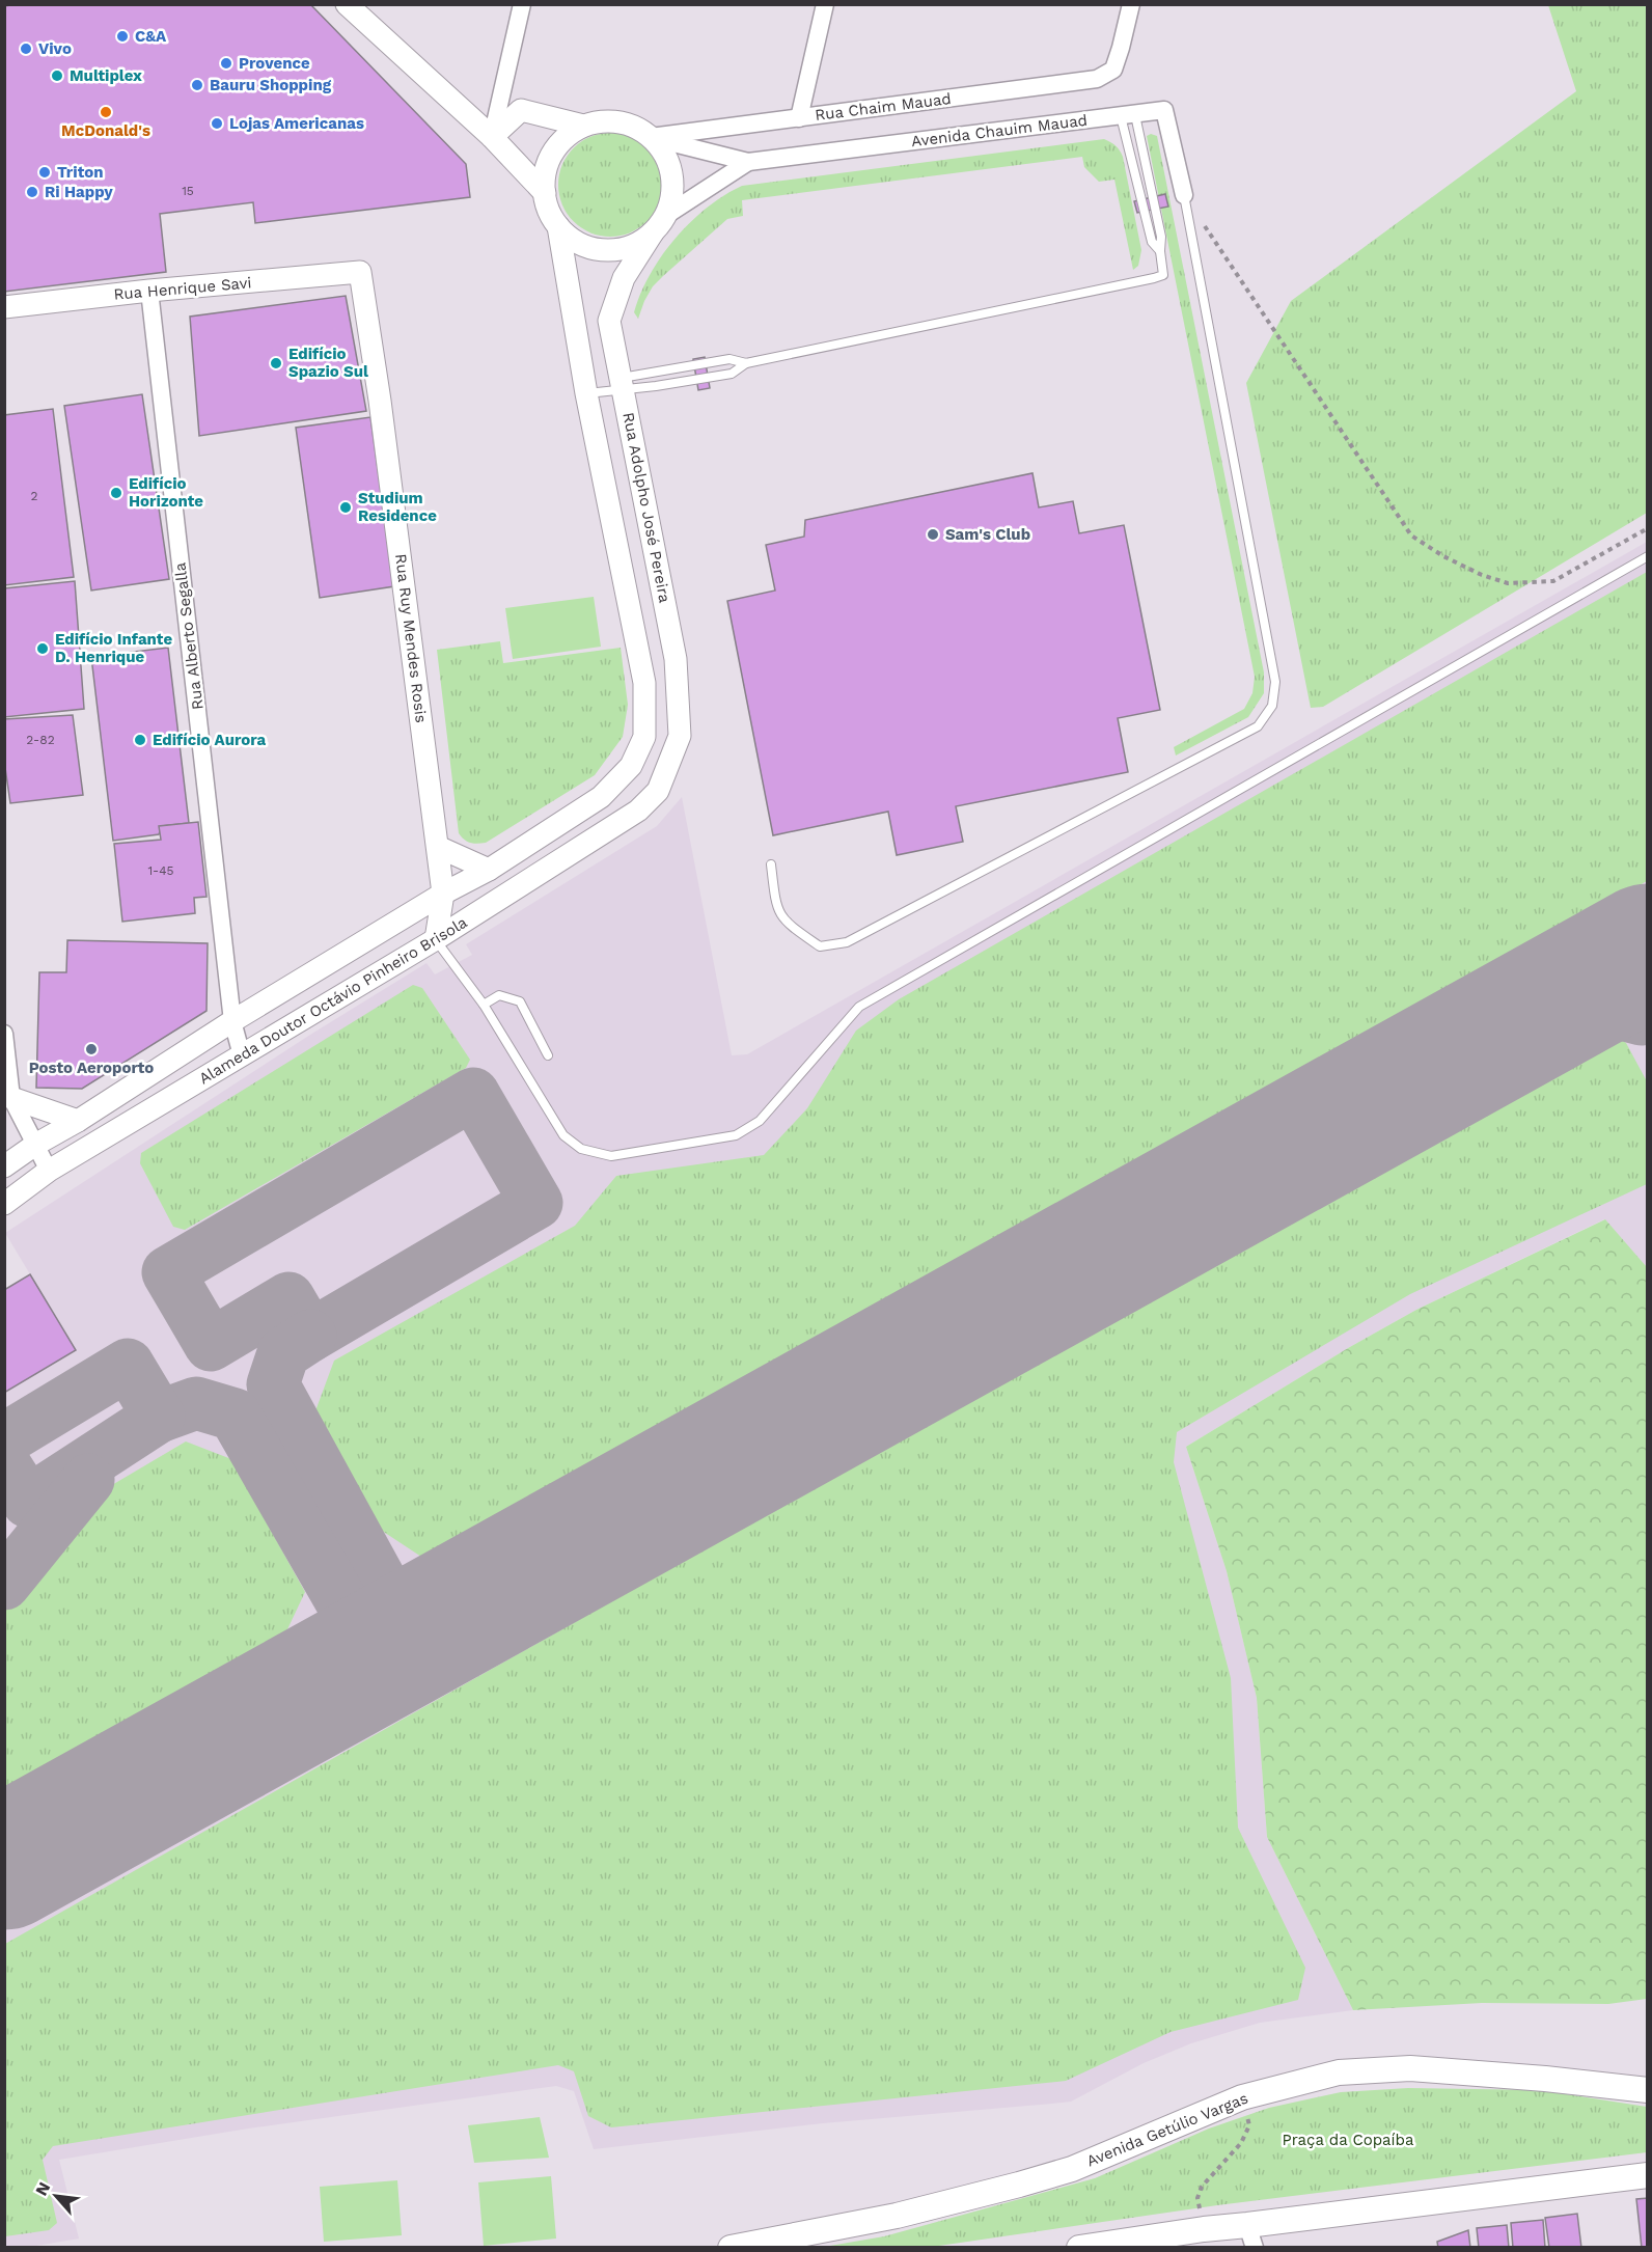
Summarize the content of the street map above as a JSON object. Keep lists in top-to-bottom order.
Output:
{
  "streets": {
    "main road": ["Avenida Getúlio Vargas"],
    "street": [
      "Rua Chaim Mauad",
      "Avenida Chauim Mauad",
      "Rua Henrique Savi",
      "Rua Adolpho José Pereira",
      "Rua Alberto Segalla",
      "Rua Ruy Mendes Rosis",
      "Alameda Doutor Octávio Pinheiro Brisola"
    ]
  },
  "crossings": [
    ["Rua Chaim Mauad", "Avenida Chauim Mauad"],
    ["Rua Chaim Mauad", "Rua Adolpho José Pereira"],
    ["Avenida Chauim Mauad", "Rua Adolpho José Pereira"],
    ["Rua Henrique Savi", "Rua Alberto Segalla"],
    ["Rua Henrique Savi", "Rua Ruy Mendes Rosis"],
    ["Rua Adolpho José Pereira", "Alameda Doutor Octávio Pinheiro Brisola"],
    ["Rua Alberto Segalla", "Alameda Doutor Octávio Pinheiro Brisola"],
    ["Rua Ruy Mendes Rosis", "Alameda Doutor Octávio Pinheiro Brisola"]
  ],
  "parks": ["Praça da Copaíba"],
  "places": [
    "C&A",
    "Vivo",
    "Provence",
    "Multiplex",
    "Bauru Shopping",
    "McDonald's",
    "Lojas Americanas",
    "Triton",
    "Ri Happy",
    "Edifício Spazio Sul",
    "Edifício Horizonte",
    "Studium Residence",
    "Sam's Club",
    "Edifício Infante D. Henrique",
    "Edifício Aurora",
    "Posto Aeroporto"
  ],
  "house_numbers": [
    "15",
    "2",
    "2-82",
    "1-45"
  ],
  "north": "top left"
}
